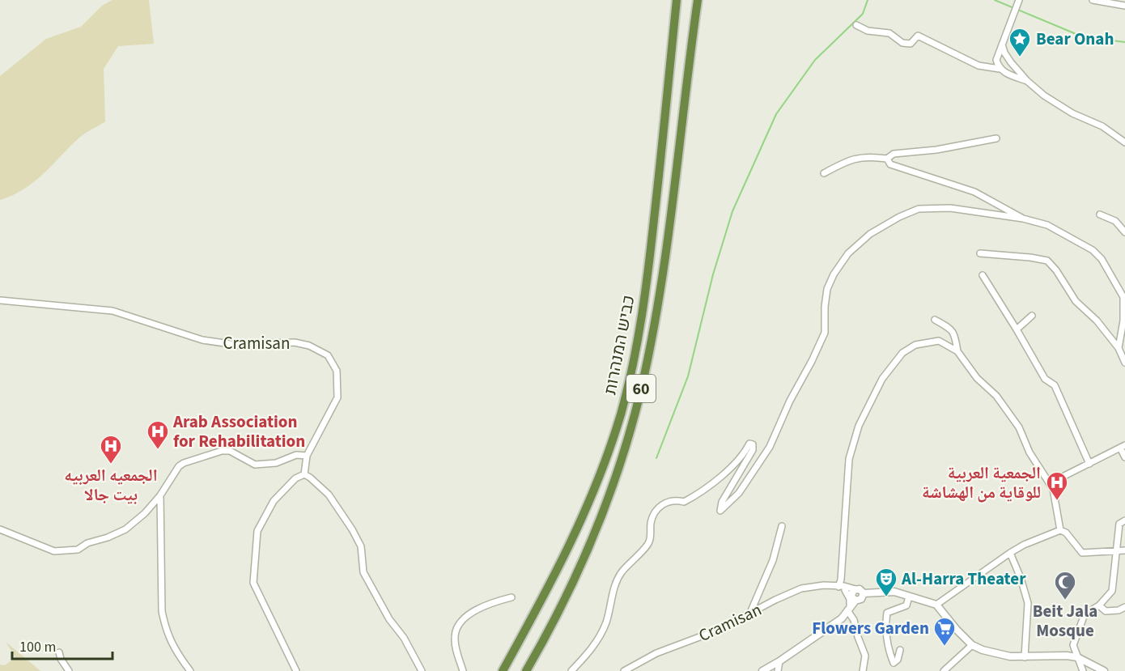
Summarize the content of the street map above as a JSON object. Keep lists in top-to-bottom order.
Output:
{
  "streets": {
    "highway": ["כביש המנהרות", "60"],
    "street": ["Cramisan"]
  },
  "places": {
    "place": ["Bear Onah"],
    "hospital": ["Arab Association for Rehabilitation", "الجمعيه العربيه بيت جالا", "الجمعية العربية للوقاية من الهشاشة"],
    "theatre": ["Al-Harra Theater"],
    "mosque": ["Beit Jala Mosque"],
    "supermarket": ["Flowers Garden"]
  },
  "scale_bar": "100 m"
}
